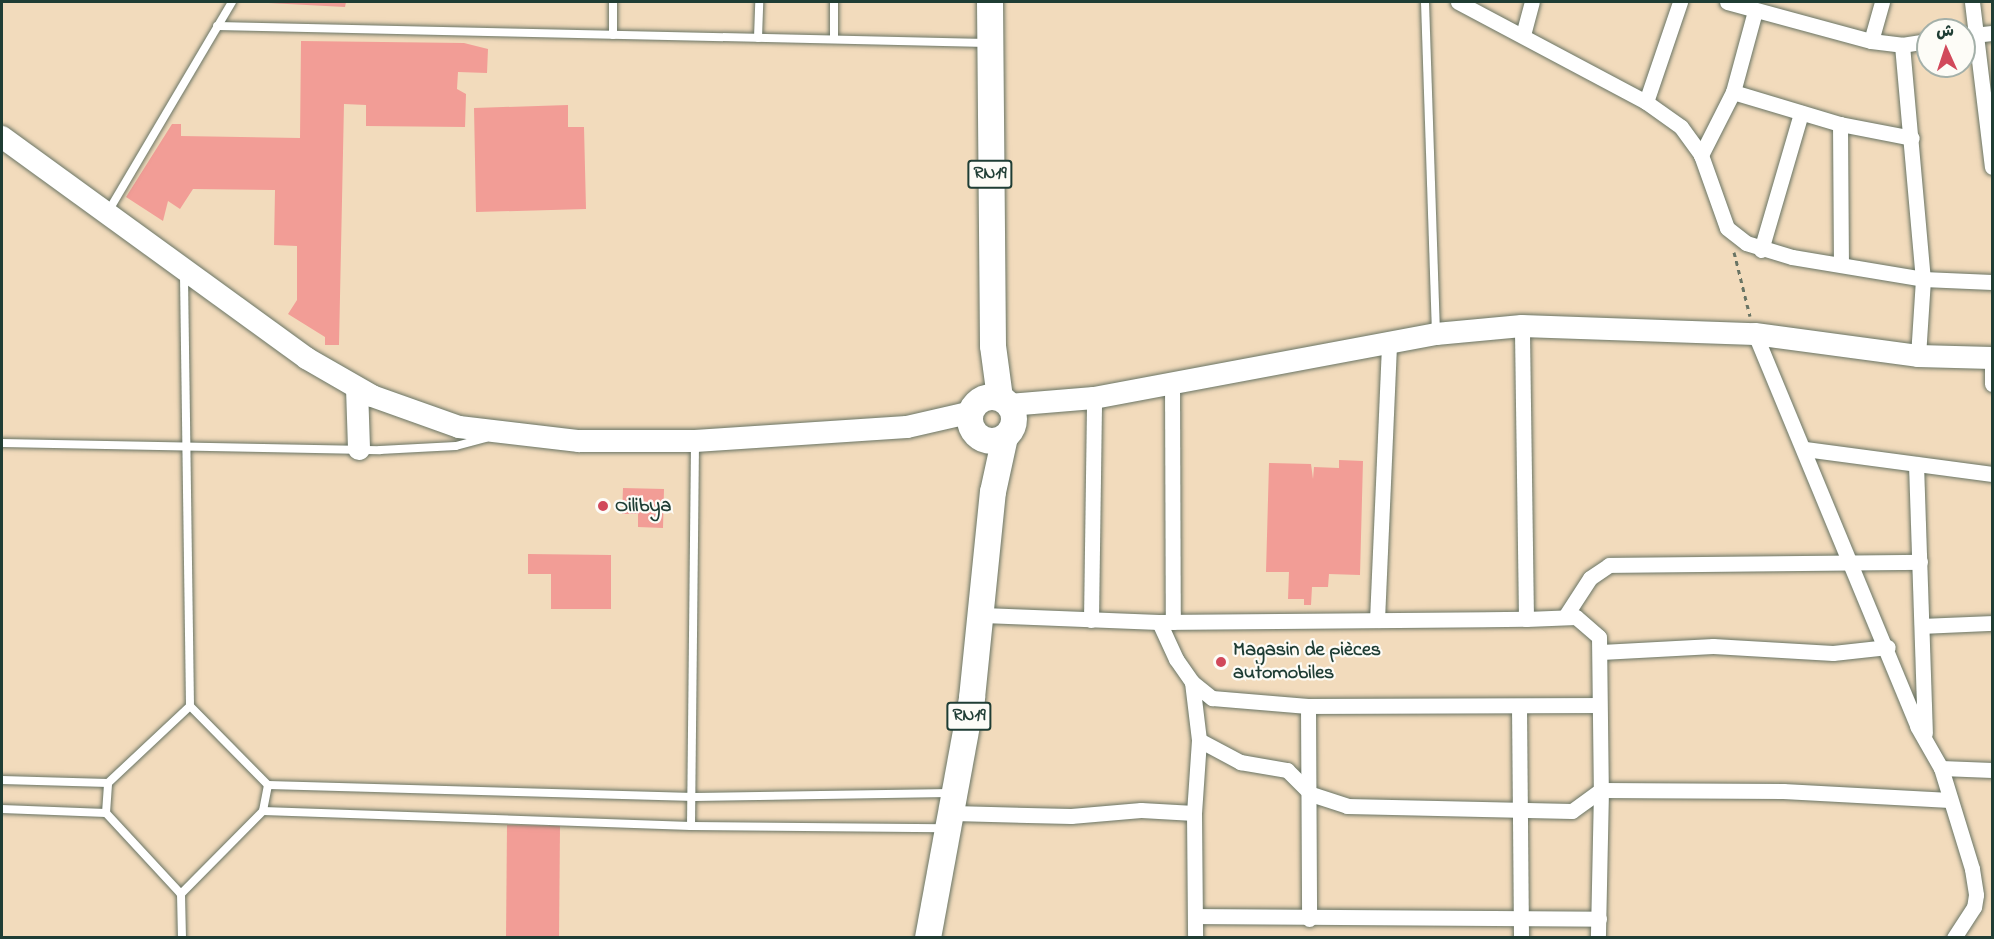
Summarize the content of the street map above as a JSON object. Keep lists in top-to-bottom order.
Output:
{
  "streets": {
    "main road": ["RN19"]
  },
  "places": ["Oilibya", "Magasin de pièces automobiles"],
  "north": "top"
}
